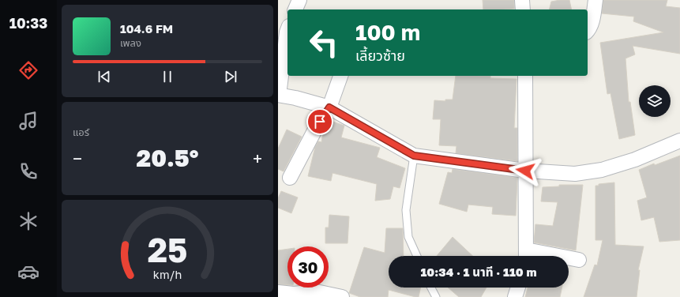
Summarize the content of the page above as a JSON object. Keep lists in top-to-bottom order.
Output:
{
  "page": {
    "tabs": "10:33",
    "turn": ["100 m", "เลี้ยวซ้าย"],
    "song": ["104.6 FM", "เพลง"],
    "tile": "แอร์",
    "heat": ["−", "20.5°", "+"],
    "limit": "30",
    "trip": "10:34 · 1 นาที · 110 m",
    "gauge": ["25", "km/h"]
  }
}
